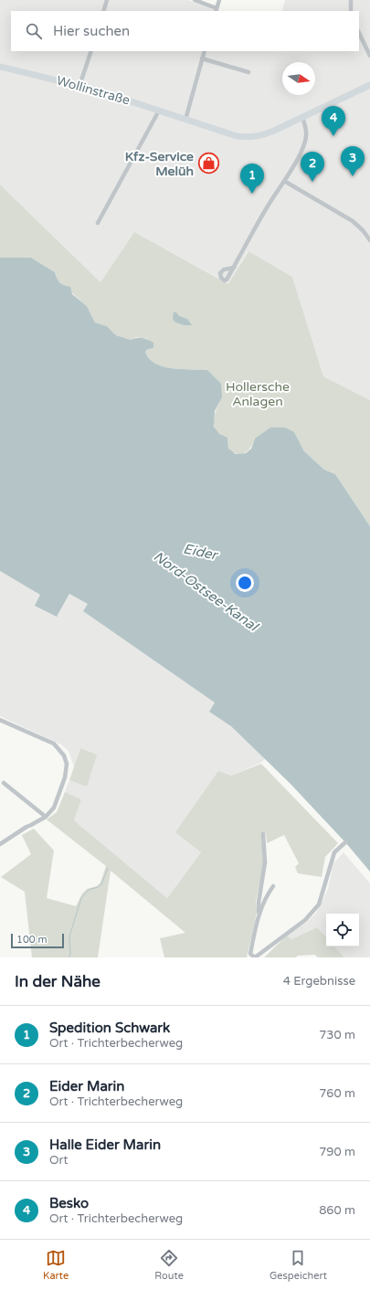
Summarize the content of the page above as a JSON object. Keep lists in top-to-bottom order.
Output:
{
  "streets": {
    "street": ["Wollinstraße"]
  },
  "water": ["Eider", "Nord-Ostsee-Kanal"],
  "parks": ["Hollersche Anlagen"],
  "places": {
    "shop": ["Kfz-Service Melüh"]
  },
  "scale_bar": "100 m",
  "north": "right",
  "page": {
    "search": "Hier suchen",
    "pins": [
      "4",
      "3",
      "2",
      "1"
    ],
    "scale": "100 m",
    "heading": ["In der Nähe", "4 Ergebnisse"],
    "list": [
      {
        "mark": "1",
        "name": "Spedition Schwark",
        "note": "Ort · Trichterbecherweg",
        "value": "730 m"
      },
      {
        "mark": "2",
        "name": "Eider Marin",
        "note": "Ort · Trichterbecherweg",
        "value": "760 m"
      },
      {
        "mark": "3",
        "name": "Halle Eider Marin",
        "note": "Ort",
        "value": "790 m"
      },
      {
        "mark": "4",
        "name": "Besko",
        "note": "Ort · Trichterbecherweg",
        "value": "860 m"
      }
    ],
    "nav": ["Karte", "Route", "Gespeichert"]
  }
}
